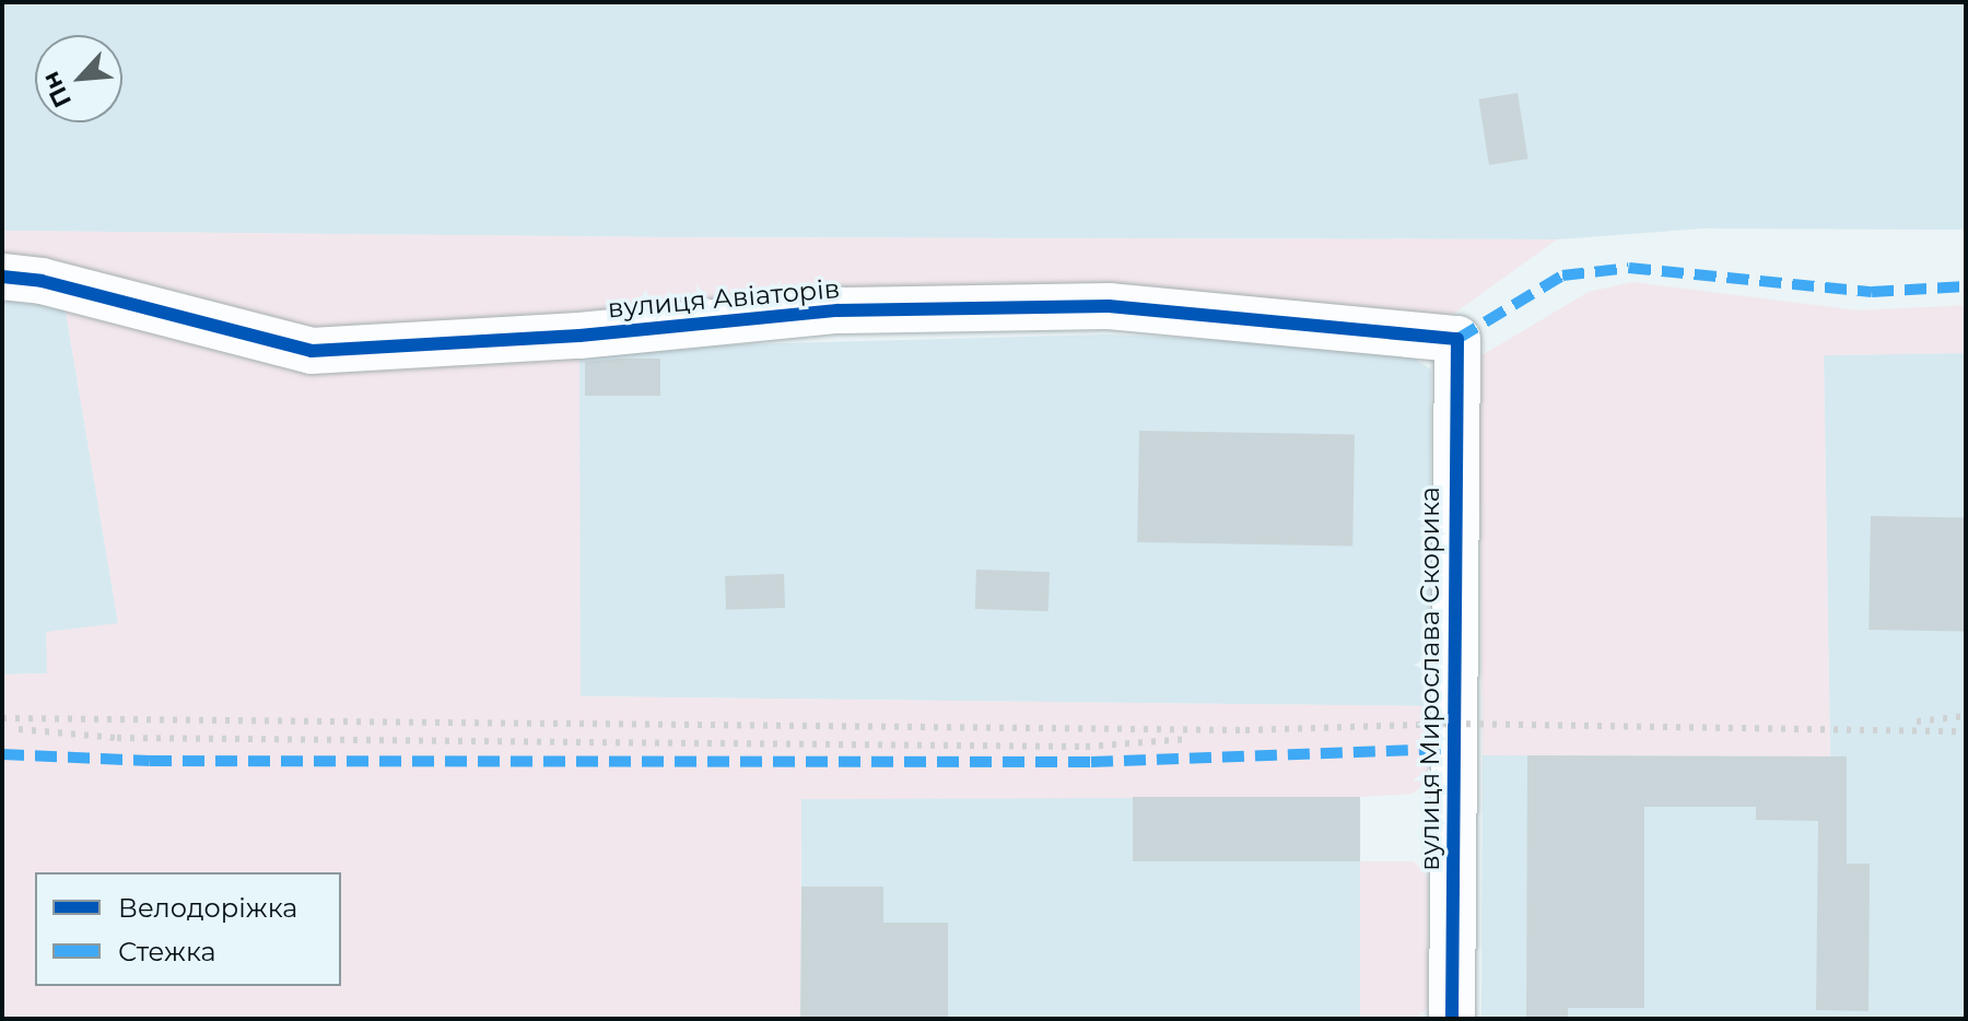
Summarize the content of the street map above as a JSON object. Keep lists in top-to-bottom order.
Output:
{
  "streets": {
    "street": ["вулиця Авіаторів", "вулиця Мирослава Скорика"]
  },
  "crossings": [
    ["вулиця Авіаторів", "вулиця Мирослава Скорика"]
  ],
  "legend": ["Велодоріжка", "Стежка"],
  "north": "bottom left"
}
